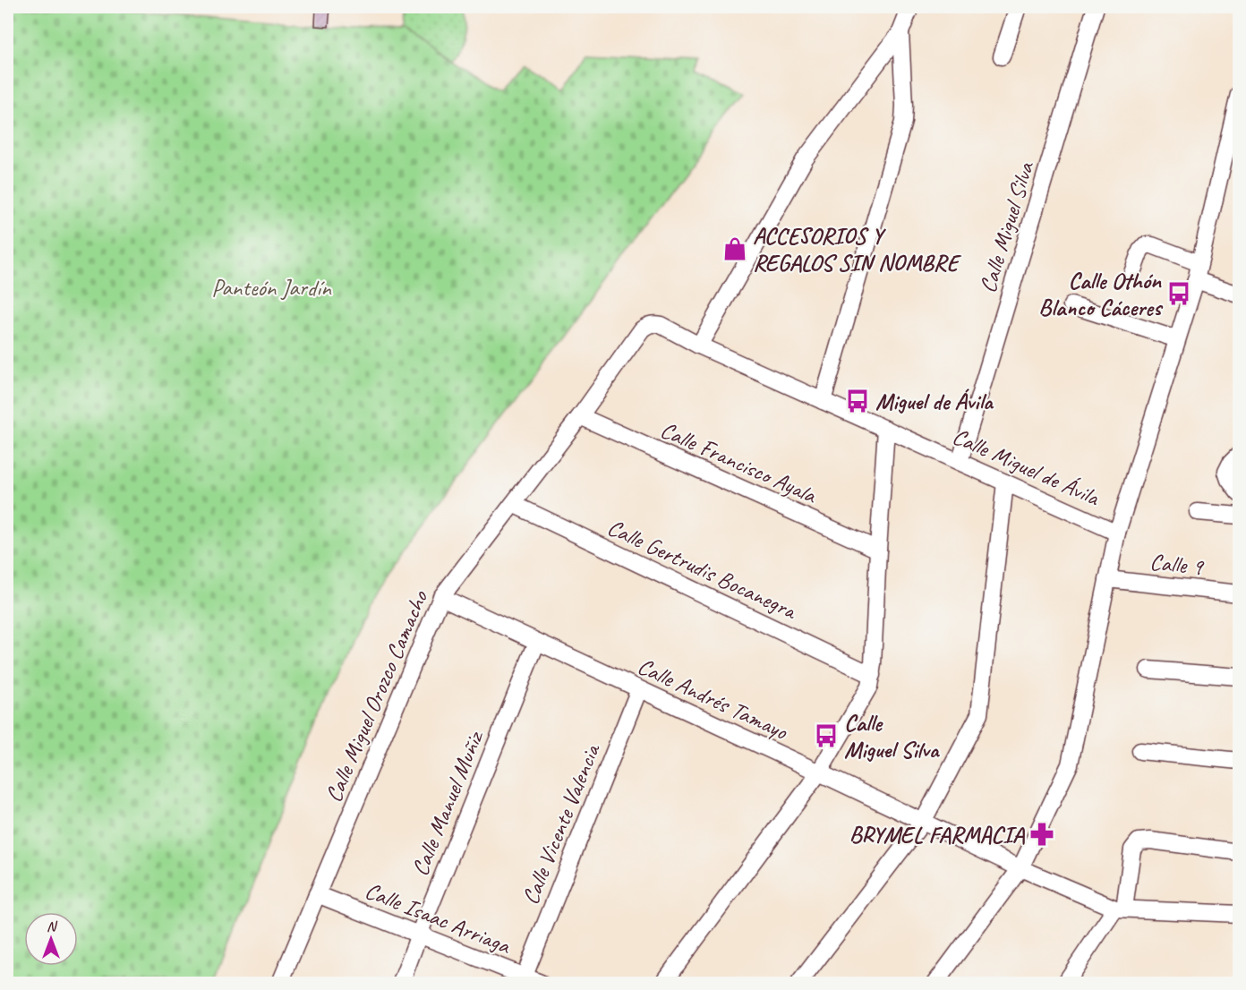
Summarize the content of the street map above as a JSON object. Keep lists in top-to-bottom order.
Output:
{
  "streets": {
    "street": [
      "Calle Miguel Silva",
      "Calle Francisco Ayala",
      "Calle Miguel de Ávila",
      "Calle 9",
      "Calle Gertrudis Bocanegra",
      "Calle Miguel Orozco Camacho",
      "Calle Andrés Tamayo",
      "Calle Manuel Muñiz",
      "Calle Vicente Valencia",
      "Calle Isaac Arriaga"
    ]
  },
  "crossings": [
    ["Calle Miguel Silva", "Calle Miguel de Ávila"],
    ["Calle Francisco Ayala", "Calle Miguel Orozco Camacho"],
    ["Calle Miguel de Ávila", "Calle Miguel Orozco Camacho"],
    ["Calle Gertrudis Bocanegra", "Calle Miguel Orozco Camacho"],
    ["Calle Miguel Orozco Camacho", "Calle Andrés Tamayo"],
    ["Calle Miguel Orozco Camacho", "Calle Isaac Arriaga"],
    ["Calle Andrés Tamayo", "Calle Manuel Muñiz"],
    ["Calle Andrés Tamayo", "Calle Vicente Valencia"],
    ["Calle Manuel Muñiz", "Calle Isaac Arriaga"],
    ["Calle Vicente Valencia", "Calle Isaac Arriaga"]
  ],
  "parks": ["Panteón Jardín"],
  "places": {
    "shop": ["ACCESORIOS Y REGALOS SIN NOMBRE"],
    "bus stop": ["Calle Othón Blanco Cáceres", "Miguel de Ávila", "Calle Miguel Silva"],
    "pharmacy": ["BRYMEL FARMACIA"]
  },
  "north": "top"
}
